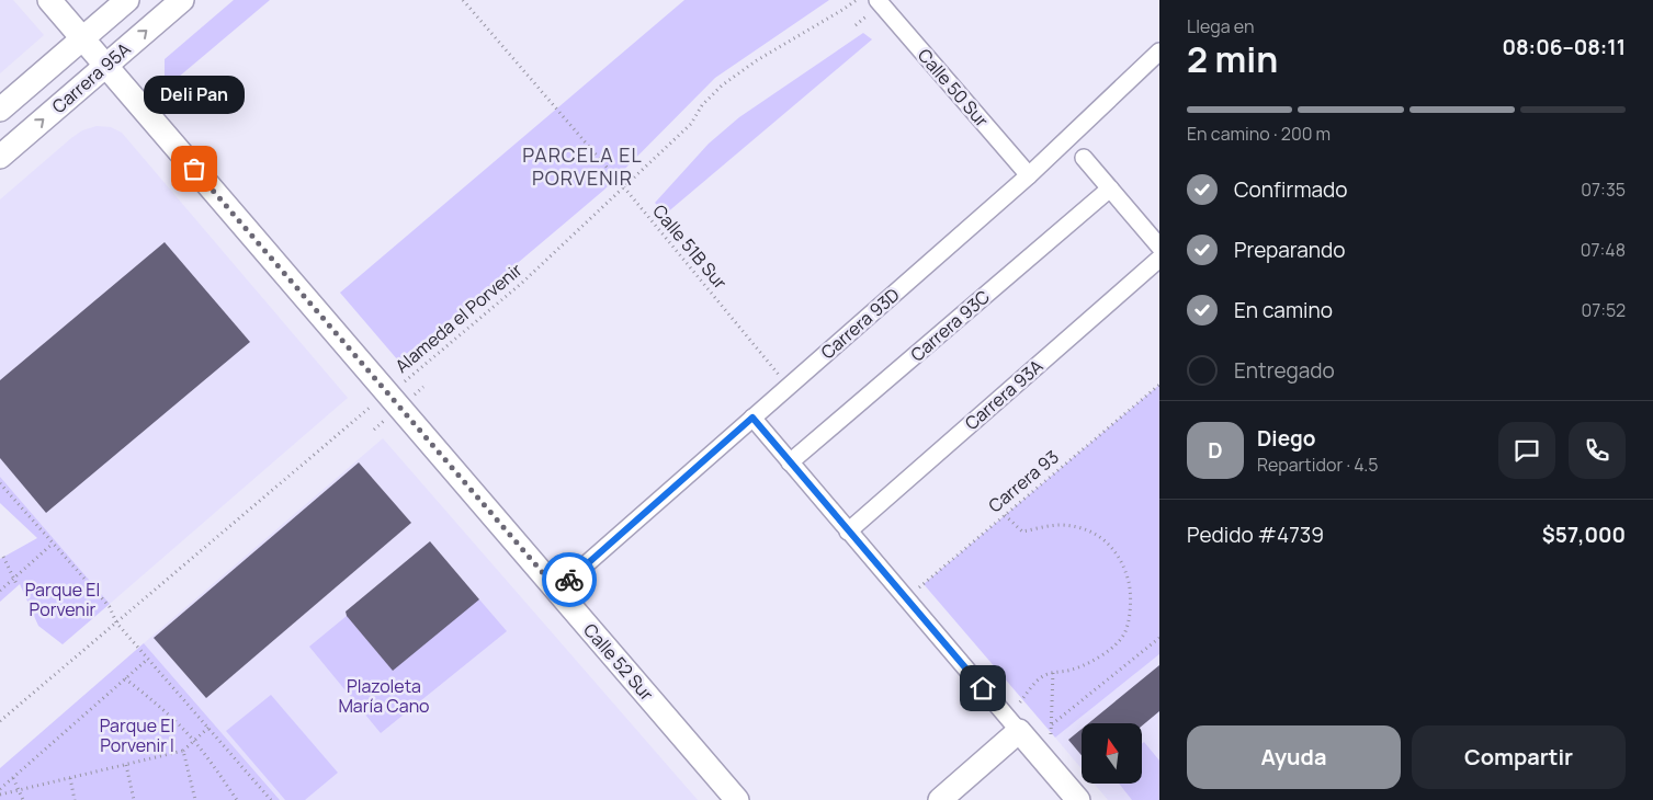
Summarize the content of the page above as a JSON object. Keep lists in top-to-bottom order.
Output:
{
  "streets": {
    "street": [
      "Carrera 95A",
      "Calle 50 Sur",
      "Carrera 93D",
      "Carrera 93C",
      "Carrera 93A",
      "Calle 52 Sur"
    ],
    "path": ["Calle 51B Sur", "Alameda el Porvenir", "Carrera 93"]
  },
  "crossings": [
    ["Carrera 95A", "Calle 52 Sur"],
    ["Calle 50 Sur", "Carrera 93D"],
    ["Calle 51B Sur", "Alameda el Porvenir"],
    ["Calle 51B Sur", "Carrera 93D"],
    ["Alameda el Porvenir", "Calle 52 Sur"],
    ["Carrera 93D", "Calle 52 Sur"]
  ],
  "districts": ["PARCELA EL PORVENIR"],
  "parks": ["Parque El Porvenir", "Plazoleta María Cano", "Parque El Porvenir I"],
  "places": ["Deli Pan"],
  "north": "top",
  "page": {
    "heading": ["2 min", "Llega en", "08:06–08:11"],
    "panel": [
      "Diego",
      "Repartidor · 4.5",
      "Pedido #4739",
      "$57,000"
    ],
    "bubble": "Deli Pan",
    "bar": "En camino · 200 m",
    "list": [
      ["Confirmado", "07:35"],
      ["Preparando", "07:48"],
      ["En camino", "07:52"],
      "Entregado"
    ],
    "round": "D",
    "buttons": ["Ayuda", "Compartir"]
  }
}
